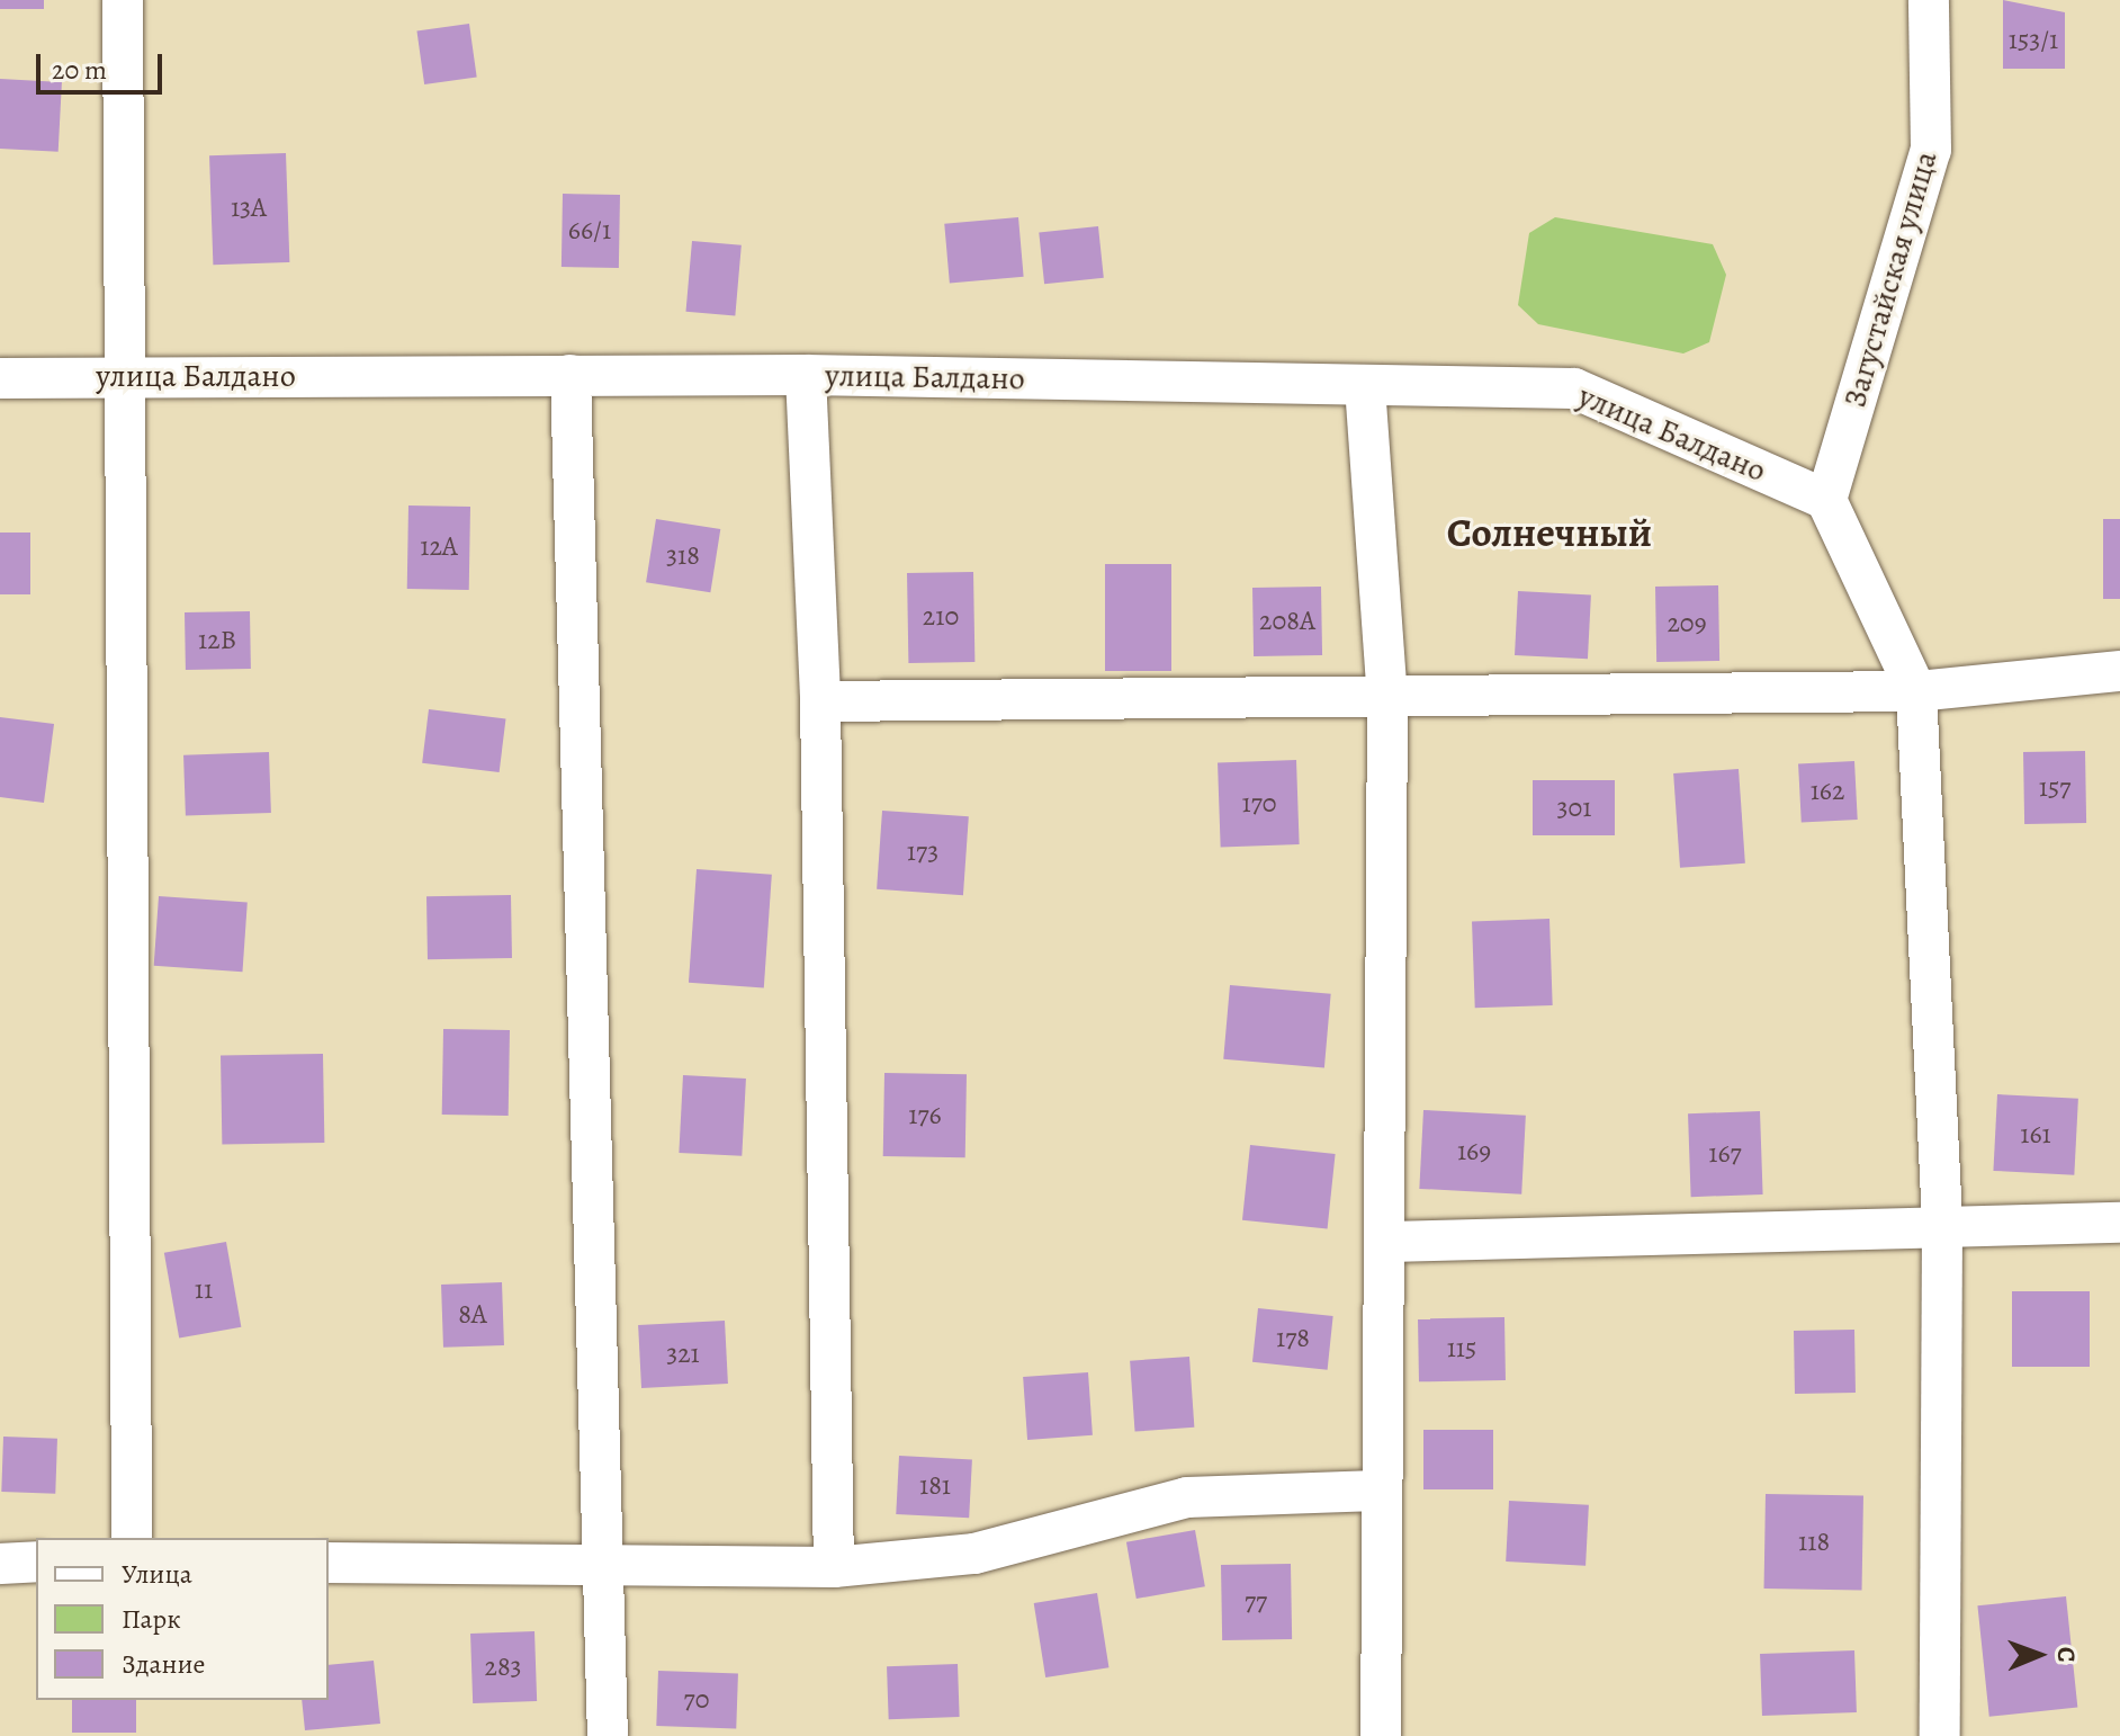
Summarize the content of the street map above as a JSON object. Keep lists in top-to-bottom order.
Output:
{
  "streets": {
    "street": ["Загустайская улица", "улица Балдано"]
  },
  "crossings": [
    ["Загустайская улица", "улица Балдано"]
  ],
  "districts": ["Солнечный"],
  "house_numbers": [
    "153/1",
    "13А",
    "66/1",
    "12А",
    "318",
    "210",
    "208А",
    "209",
    "12В",
    "157",
    "162",
    "170",
    "301",
    "173",
    "176",
    "161",
    "169",
    "167",
    "11",
    "8А",
    "178",
    "115",
    "321",
    "181",
    "118",
    "77",
    "283",
    "70"
  ],
  "legend": ["Улица", "Парк", "Здание"],
  "scale_bar": "20 m",
  "north": "right"
}
